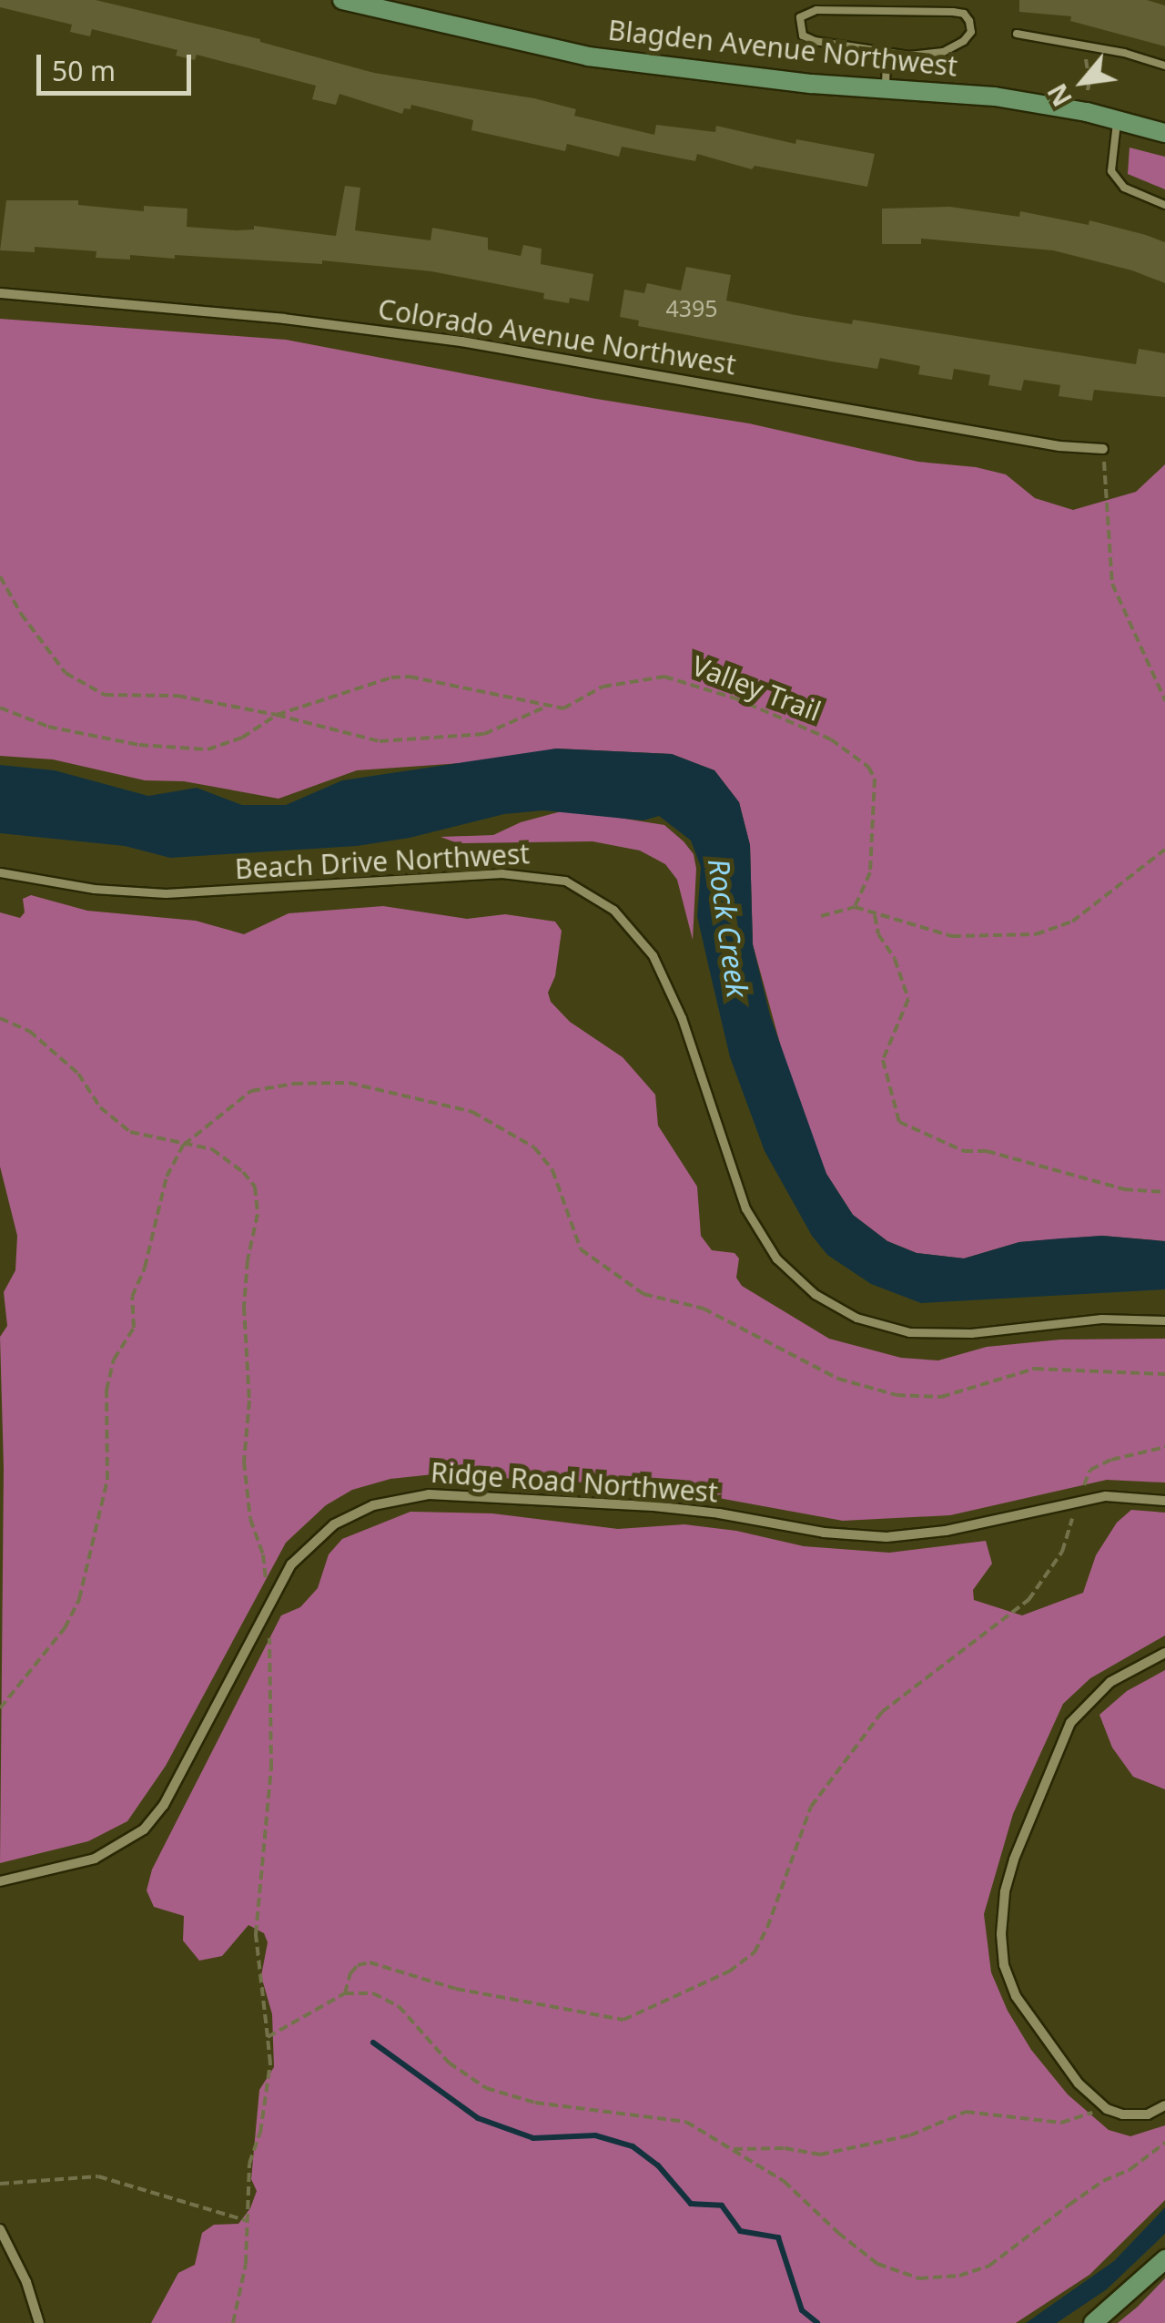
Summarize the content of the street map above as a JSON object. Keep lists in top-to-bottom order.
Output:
{
  "streets": {
    "main road": ["Blagden Avenue Northwest"],
    "street": ["Colorado Avenue Northwest", "Beach Drive Northwest", "Ridge Road Northwest"],
    "path": ["Valley Trail"]
  },
  "water": ["Rock Creek"],
  "house_numbers": ["4395"],
  "scale_bar": "50 m",
  "north": "bottom left"
}
